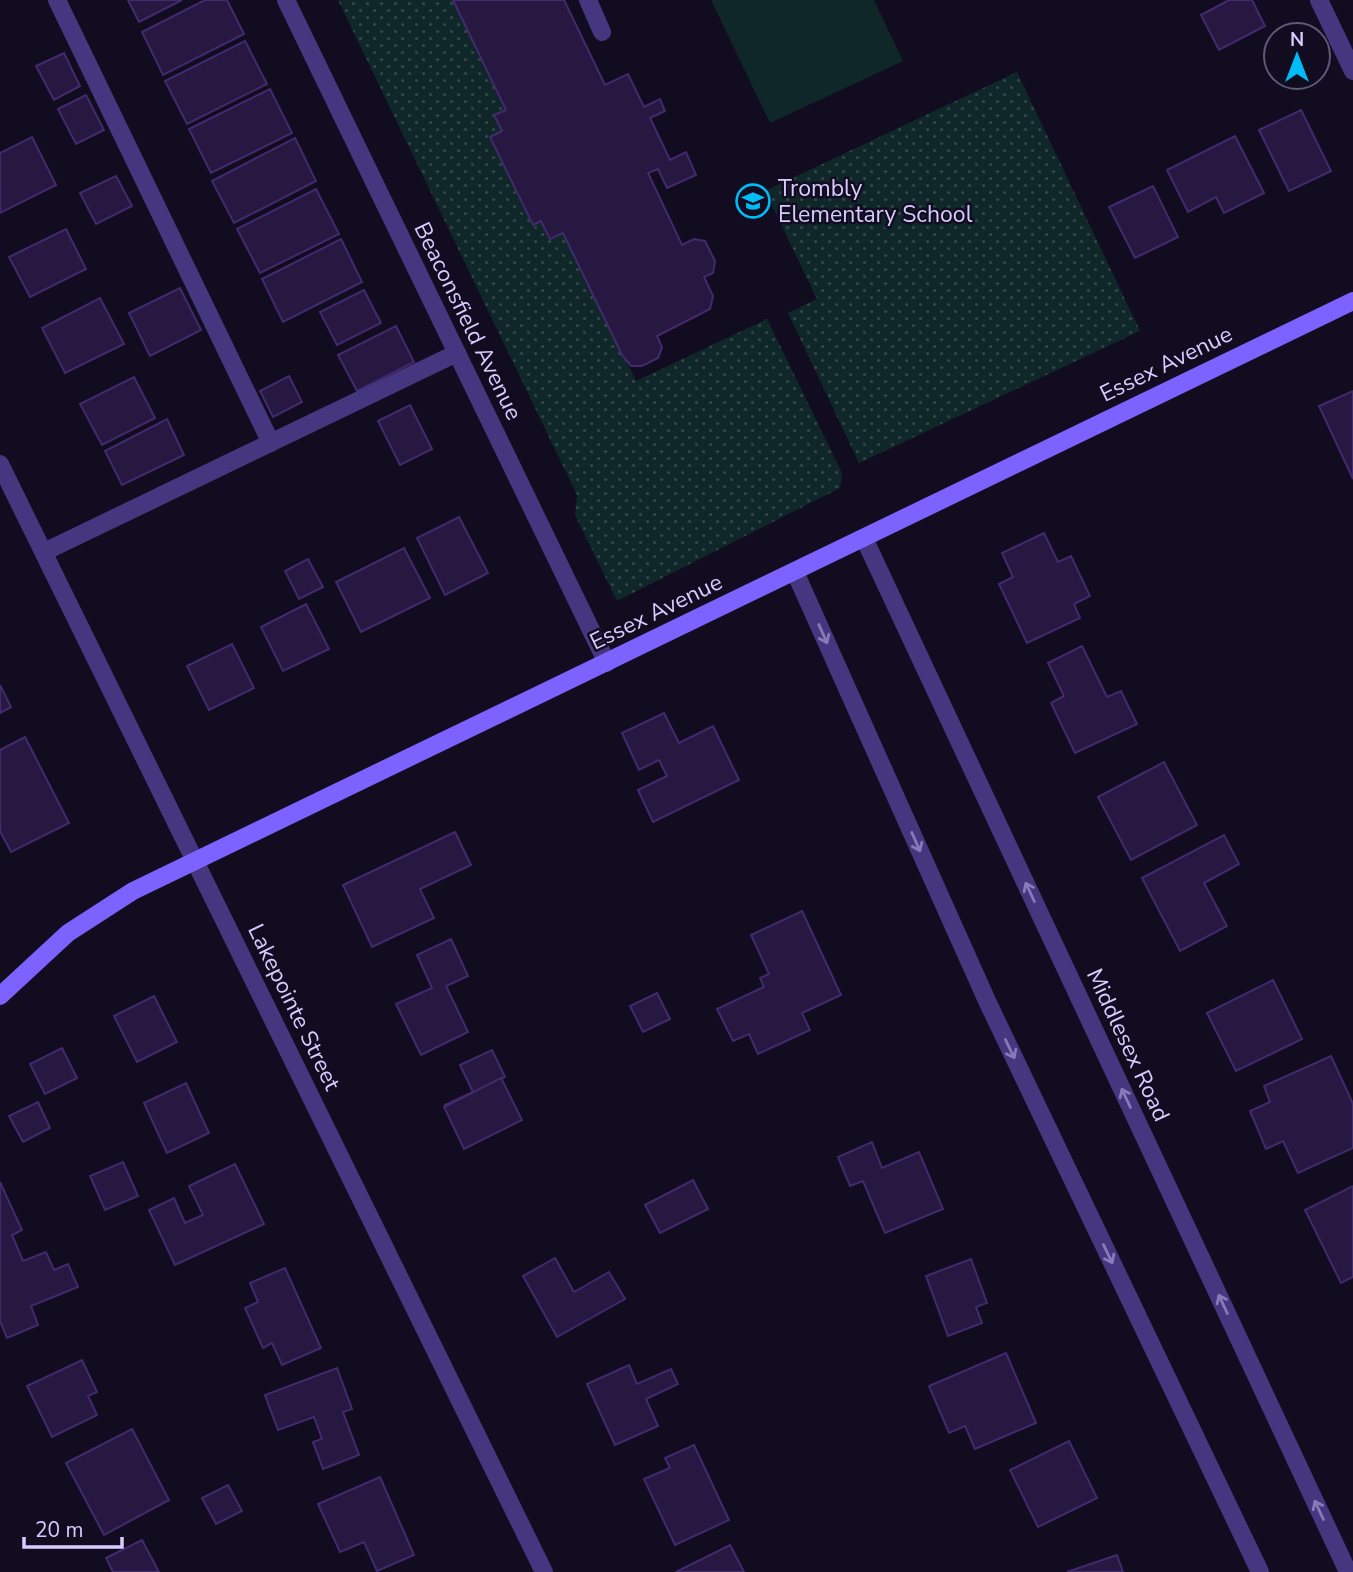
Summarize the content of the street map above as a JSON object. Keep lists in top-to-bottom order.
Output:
{
  "streets": {
    "street": [
      "Beaconsfield Avenue",
      "Essex Avenue",
      "Lakepointe Street",
      "Middlesex Road"
    ]
  },
  "crossings": [
    ["Beaconsfield Avenue", "Essex Avenue"],
    ["Essex Avenue", "Lakepointe Street"],
    ["Essex Avenue", "Middlesex Road"]
  ],
  "places": {
    "school or university": ["Trombly Elementary School"]
  },
  "scale_bar": "20 m",
  "north": "top"
}
